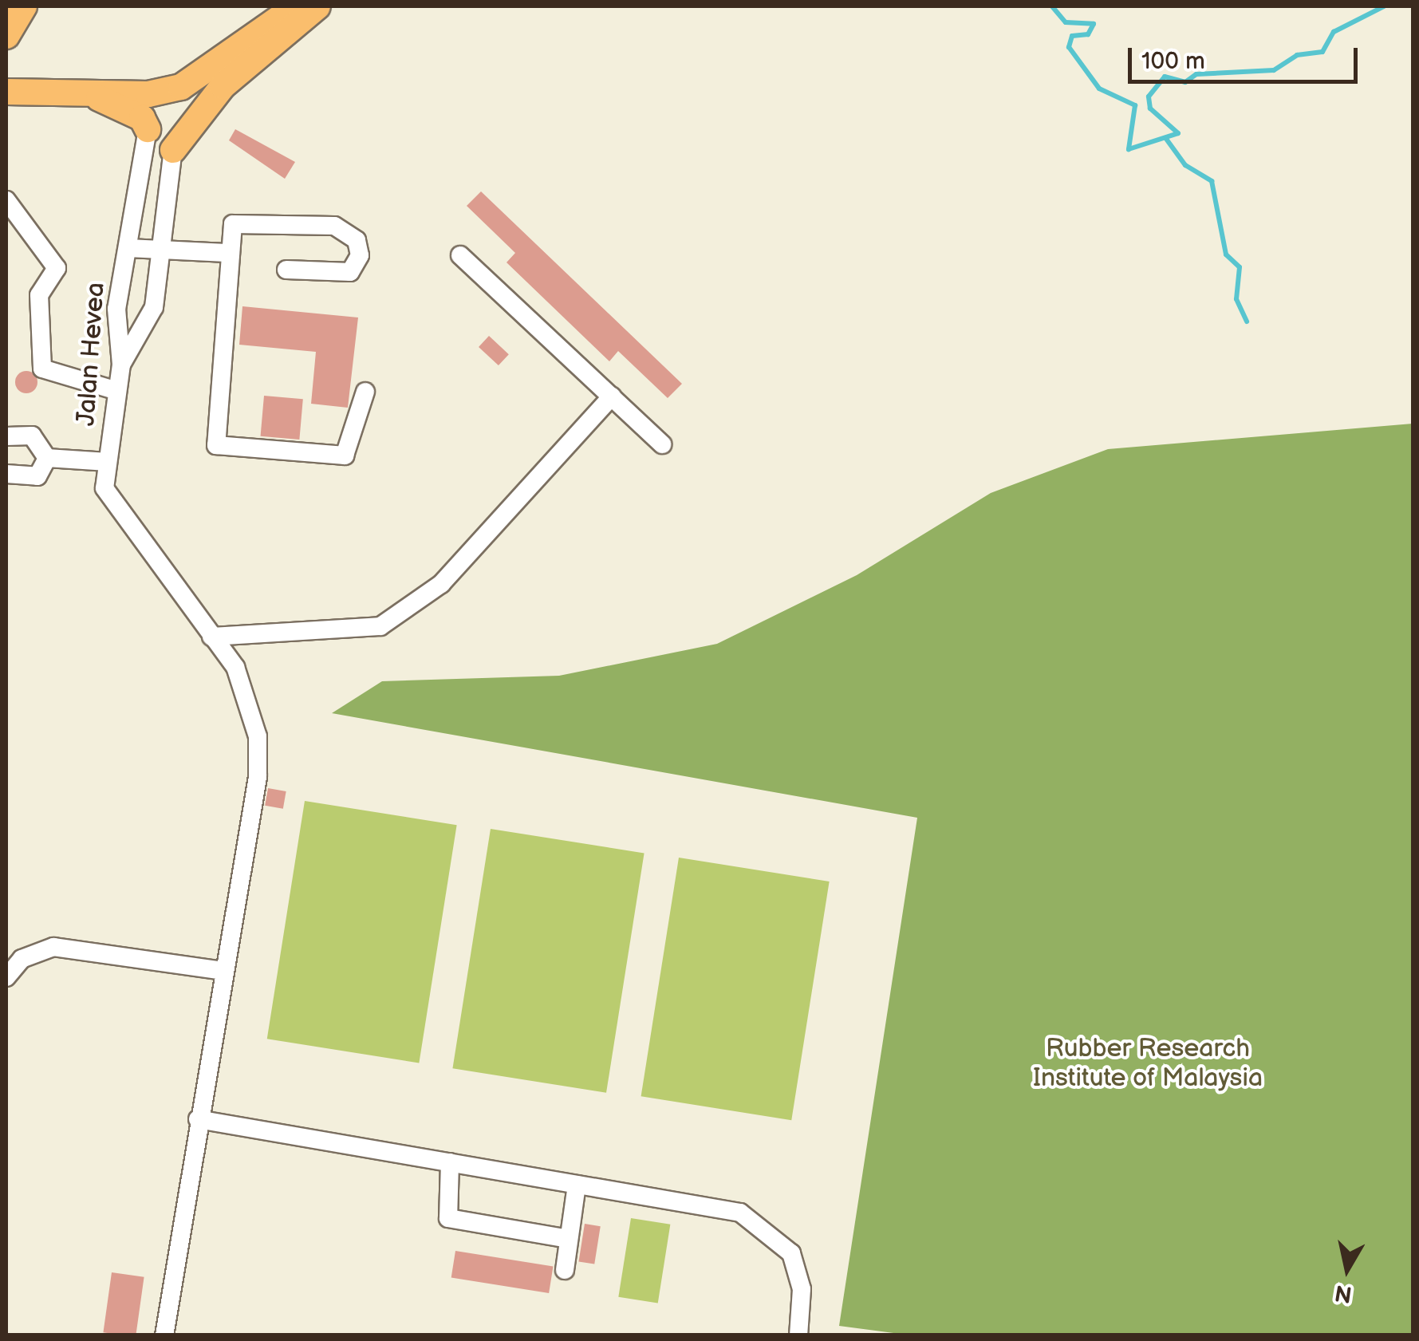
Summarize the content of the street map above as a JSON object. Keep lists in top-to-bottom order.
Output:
{
  "streets": {
    "street": ["Jalan Hevea"]
  },
  "parks": ["Rubber Research Institute of Malaysia"],
  "scale_bar": "100 m",
  "north": "bottom"
}
